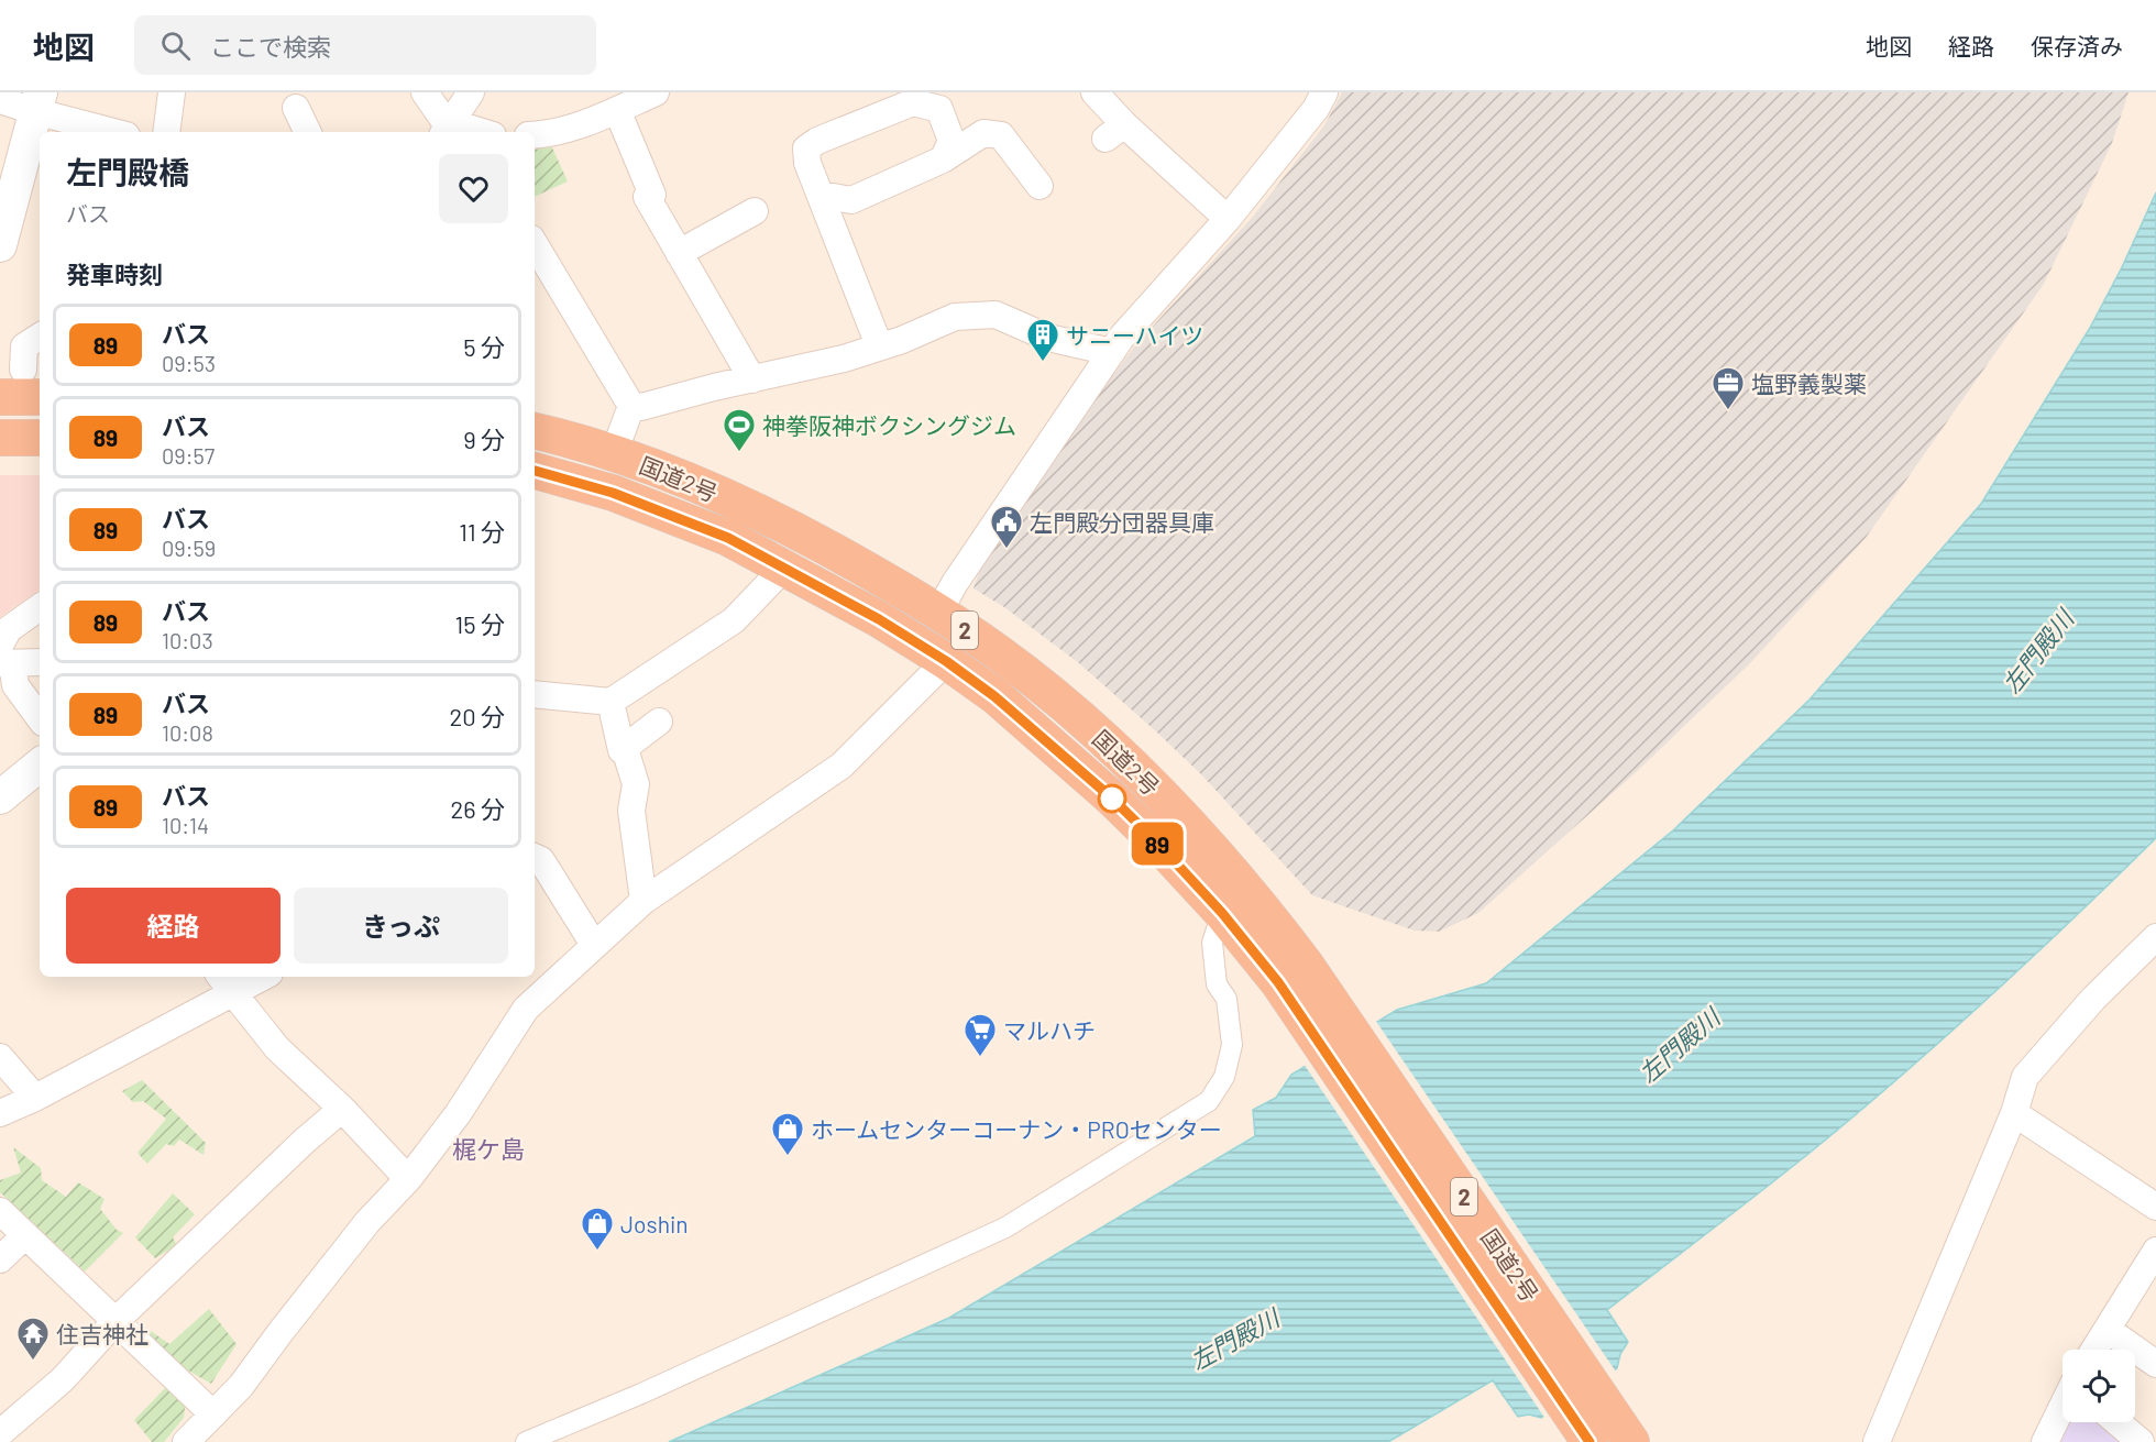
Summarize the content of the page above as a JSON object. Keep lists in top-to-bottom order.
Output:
{
  "streets": {
    "highway": ["国道2号", "2"]
  },
  "districts": ["梶ケ島"],
  "water": ["左門殿川"],
  "places": {
    "building": ["サニーハイツ"],
    "office": ["塩野義製薬"],
    "sports": ["神拳阪神ボクシングジム"],
    "public building": ["左門殿分団器具庫"],
    "supermarket": ["マルハチ"],
    "shop": ["ホームセンターコーナン・PROセンター", "Joshin"],
    "temple": ["住吉神社"]
  },
  "lines": ["bus line 89"],
  "page": {
    "header": "地図",
    "search": "ここで検索",
    "nav": ["地図", "経路", "保存済み"],
    "on_map": "89",
    "heading": [
      ["左門殿橋", "バス"],
      "発車時刻"
    ],
    "list": [
      {
        "mark": "89",
        "name": "バス",
        "note": "09:53",
        "value": "5 分"
      },
      {
        "mark": "89",
        "name": "バス",
        "note": "09:57",
        "value": "9 分"
      },
      {
        "mark": "89",
        "name": "バス",
        "note": "09:59",
        "value": "11 分"
      },
      {
        "mark": "89",
        "name": "バス",
        "note": "10:03",
        "value": "15 分"
      },
      {
        "mark": "89",
        "name": "バス",
        "note": "10:08",
        "value": "20 分"
      },
      {
        "mark": "89",
        "name": "バス",
        "note": "10:14",
        "value": "26 分"
      }
    ],
    "buttons": ["経路", "きっぷ"]
  }
}
